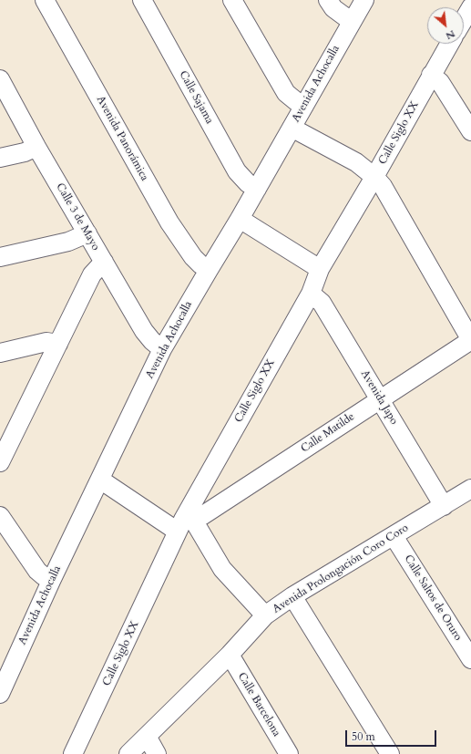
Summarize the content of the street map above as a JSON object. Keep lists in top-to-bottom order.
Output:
{
  "streets": {
    "street": [
      "Avenida Achocalla",
      "Calle Sajama",
      "Calle Siglo XX",
      "Avenida Panorámica",
      "Calle 3 de Mayo",
      "Avenida Japo",
      "Calle Matilde",
      "Avenida Prolongación Coro Coro",
      "Calle Saltos de Oruro",
      "Calle Barcelona"
    ]
  },
  "crossings": [
    ["Avenida Achocalla", "Calle Sajama"],
    ["Avenida Achocalla", "Avenida Panorámica"],
    ["Avenida Achocalla", "Calle 3 de Mayo"],
    ["Calle Siglo XX", "Avenida Japo"],
    ["Calle Siglo XX", "Calle Matilde"],
    ["Avenida Japo", "Calle Matilde"],
    ["Avenida Japo", "Avenida Prolongación Coro Coro"],
    ["Avenida Prolongación Coro Coro", "Calle Saltos de Oruro"],
    ["Avenida Prolongación Coro Coro", "Calle Barcelona"]
  ],
  "scale_bar": "50 m",
  "north": "bottom right"
}
